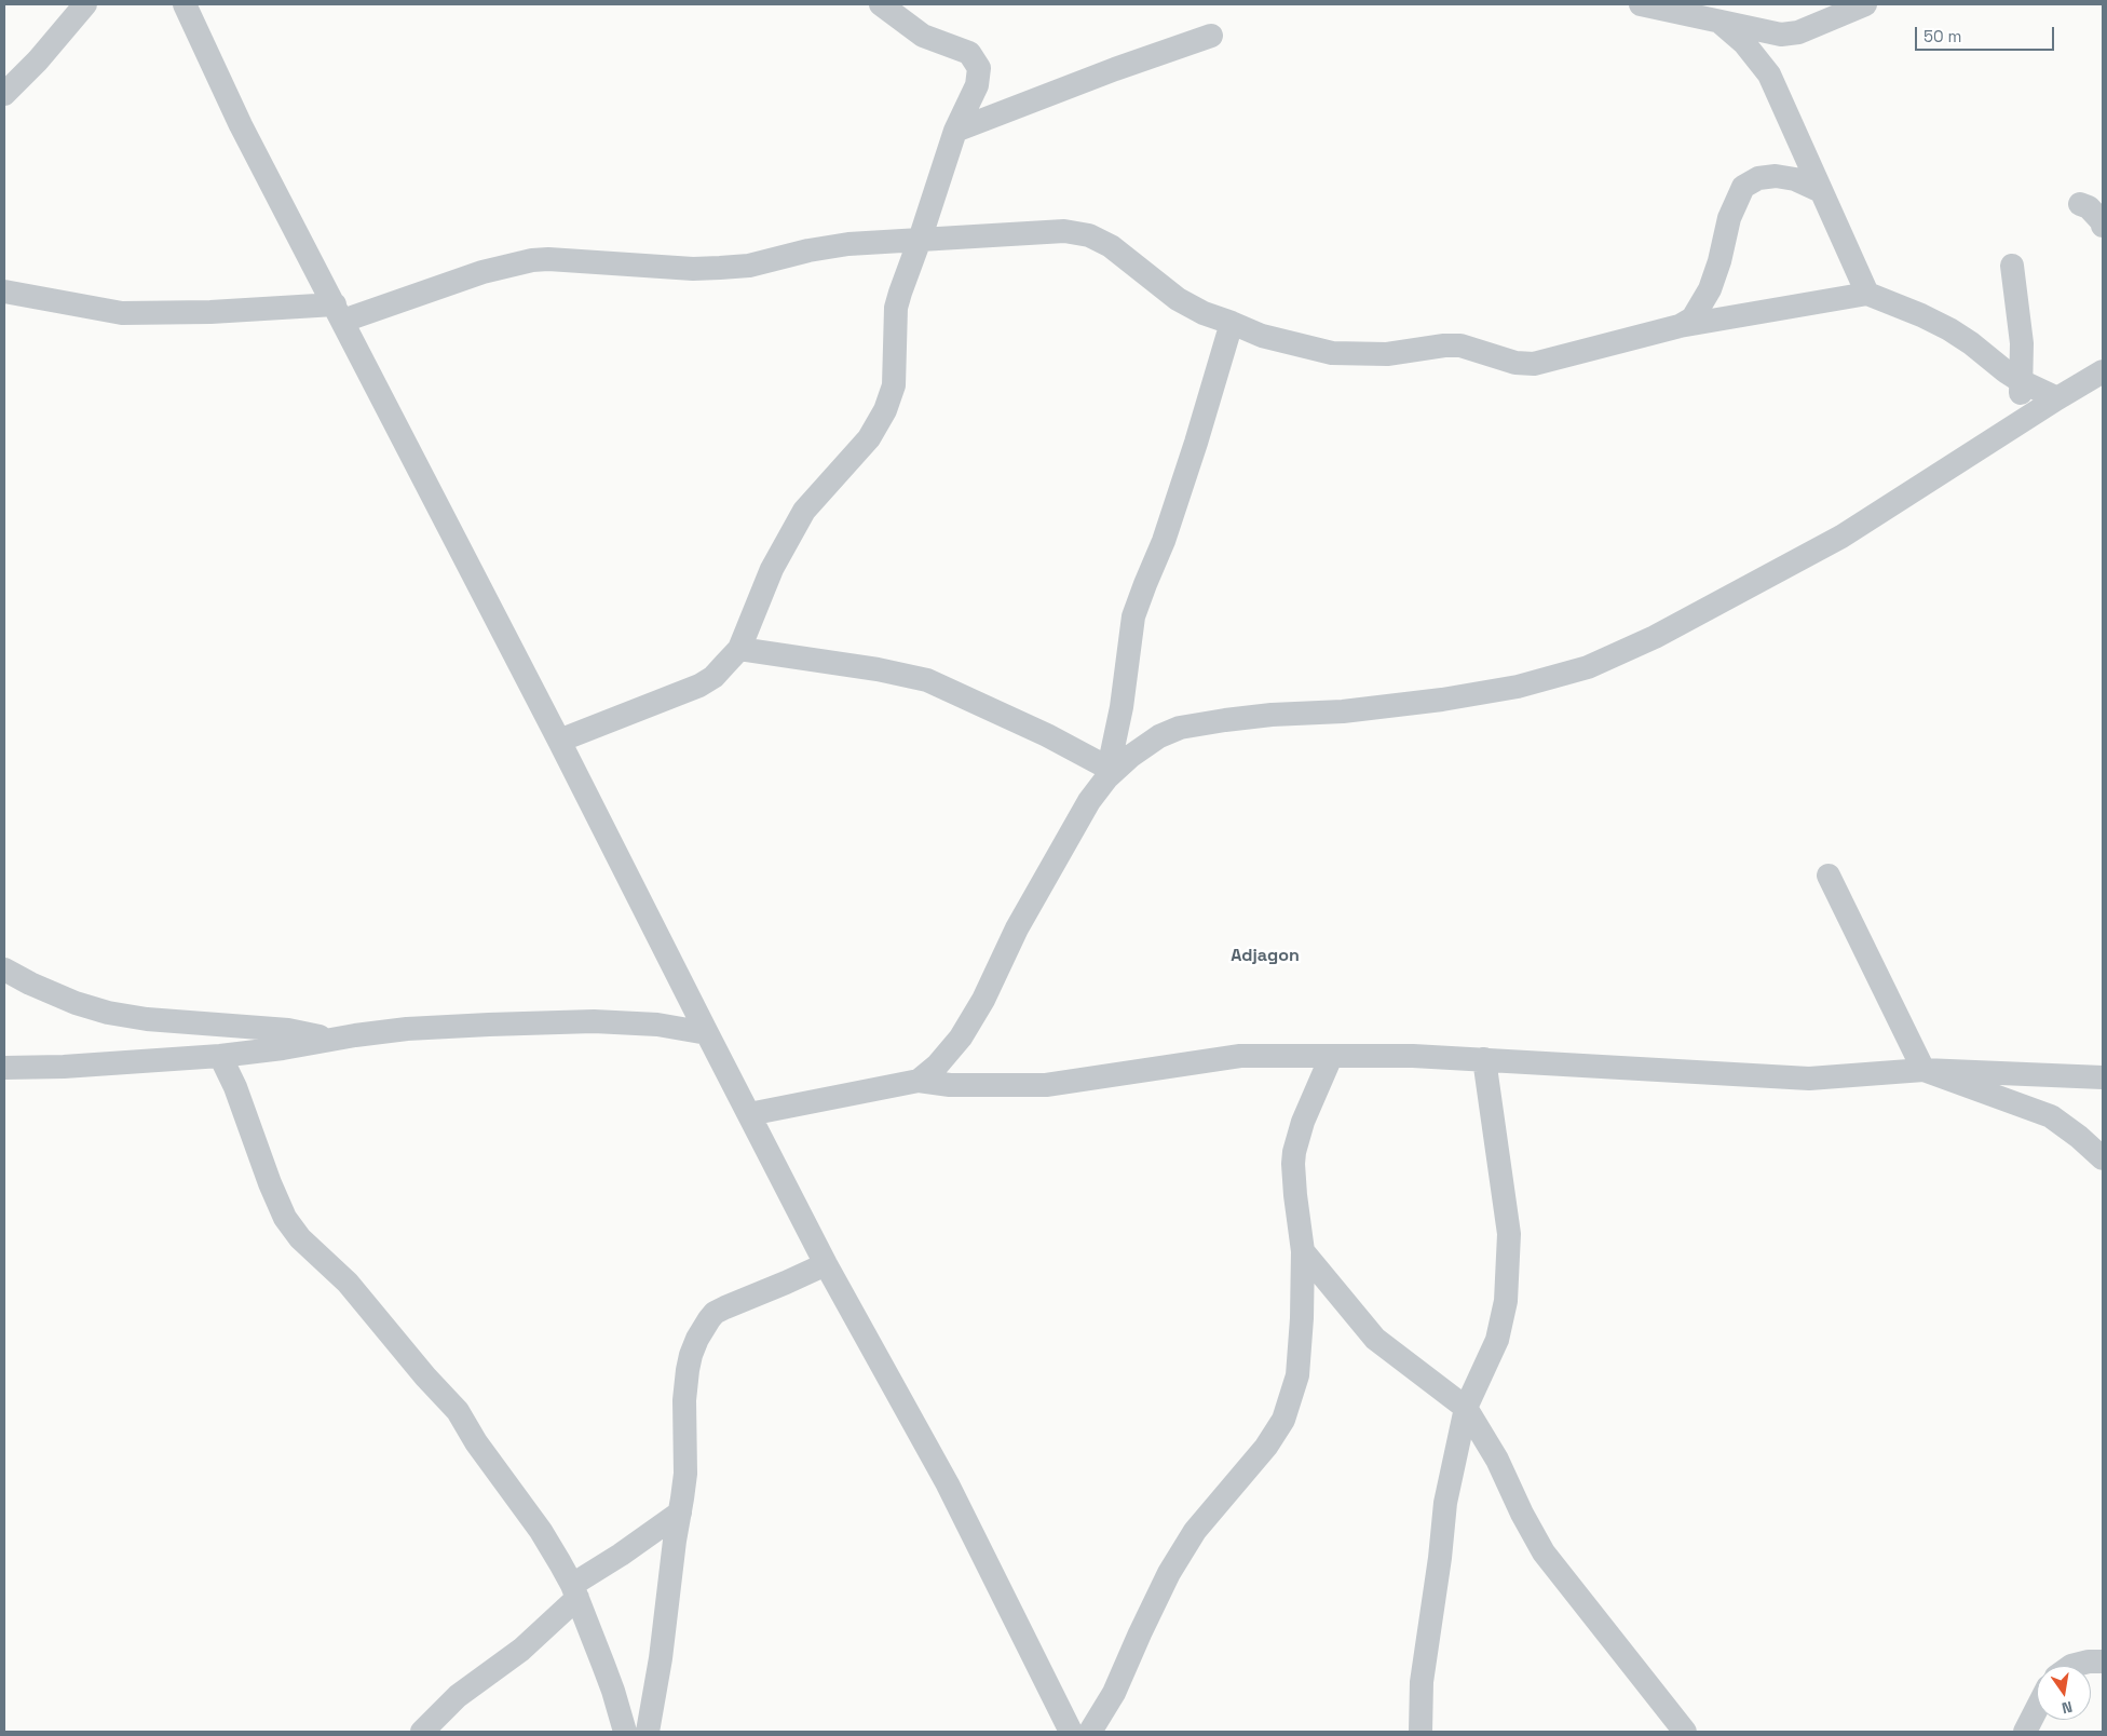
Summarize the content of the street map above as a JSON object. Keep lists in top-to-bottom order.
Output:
{
  "districts": ["Adjagon"],
  "scale_bar": "50 m",
  "north": "bottom"
}
